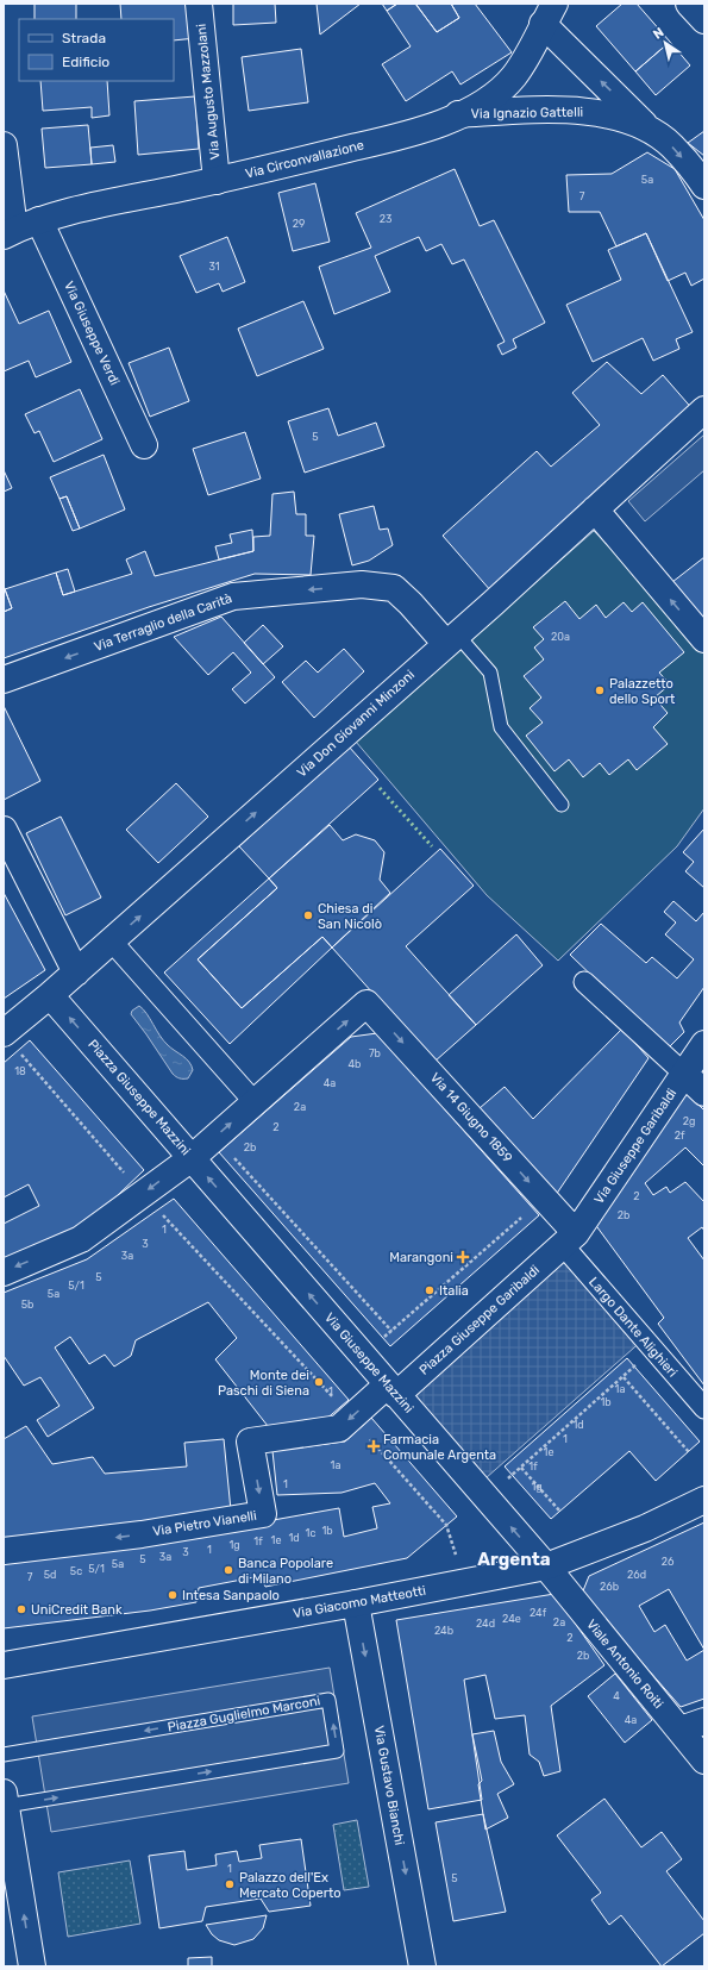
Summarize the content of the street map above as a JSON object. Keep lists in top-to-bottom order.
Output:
{
  "streets": {
    "street": [
      "Via Augusto Mazzolani",
      "Via Ignazio Gattelli",
      "Via Circonvallazione",
      "Via Giuseppe Verdi",
      "Via Terraglio della Carità",
      "Via Don Giovanni Minzoni",
      "Piazza Giuseppe Mazzini",
      "Via 14 Giugno 1859",
      "Via Giuseppe Garibaldi",
      "Piazza Giuseppe Garibaldi",
      "Largo Dante Alighieri",
      "Via Giuseppe Mazzini",
      "Via Pietro Vianelli",
      "Via Giacomo Matteotti",
      "Viale Antonio Roiti",
      "Via Gustavo Bianchi"
    ],
    "lane": ["Piazza Guglielmo Marconi"]
  },
  "crossings": [
    ["Via Augusto Mazzolani", "Via Circonvallazione"],
    ["Via Ignazio Gattelli", "Via Circonvallazione"],
    ["Via Circonvallazione", "Via Giuseppe Verdi"],
    ["Via Terraglio della Carità", "Via Don Giovanni Minzoni"],
    ["Via Don Giovanni Minzoni", "Piazza Giuseppe Mazzini"],
    ["Piazza Giuseppe Mazzini", "Via 14 Giugno 1859"],
    ["Piazza Giuseppe Mazzini", "Via Giuseppe Mazzini"],
    ["Via 14 Giugno 1859", "Via Giuseppe Garibaldi"],
    ["Via 14 Giugno 1859", "Piazza Giuseppe Garibaldi"],
    ["Via 14 Giugno 1859", "Largo Dante Alighieri"],
    ["Via Giuseppe Garibaldi", "Piazza Giuseppe Garibaldi"],
    ["Via Giuseppe Garibaldi", "Largo Dante Alighieri"],
    ["Piazza Giuseppe Garibaldi", "Largo Dante Alighieri"],
    ["Piazza Giuseppe Garibaldi", "Via Giuseppe Mazzini"],
    ["Piazza Giuseppe Garibaldi", "Via Pietro Vianelli"],
    ["Via Giuseppe Mazzini", "Via Pietro Vianelli"],
    ["Via Giuseppe Mazzini", "Via Giacomo Matteotti"],
    ["Via Giuseppe Mazzini", "Viale Antonio Roiti"],
    ["Via Giacomo Matteotti", "Viale Antonio Roiti"],
    ["Via Giacomo Matteotti", "Via Gustavo Bianchi"]
  ],
  "one_way": [
    "Via Terraglio della Carità",
    "Via Don Giovanni Minzoni",
    "Via Giuseppe Mazzini",
    "Via Pietro Vianelli",
    "Via Gustavo Bianchi"
  ],
  "districts": ["Argenta"],
  "places": {
    "other": [
      "Palazzetto dello Sport",
      "Chiesa di San Nicolò",
      "Italia",
      "Monte dei Paschi di Siena",
      "Banca Popolare di Milano",
      "Intesa Sanpaolo",
      "UniCredit Bank",
      "Palazzo dell'Ex Mercato Coperto"
    ],
    "health": ["Marangoni", "Farmacia Comunale Argenta"]
  },
  "house_numbers": [
    "5a",
    "7",
    "23",
    "29",
    "31",
    "5",
    "20a",
    "7b",
    "4b",
    "18",
    "4a",
    "2a",
    "2g",
    "2",
    "2f",
    "2b",
    "2",
    "2b",
    "1",
    "3",
    "3a",
    "5",
    "5/1",
    "5a",
    "5b",
    "1a",
    "1",
    "1b",
    "1d",
    "1",
    "1e",
    "1a",
    "1f",
    "1",
    "1g",
    "1b",
    "1c",
    "1d",
    "1e",
    "1f",
    "1g",
    "1",
    "3",
    "3a",
    "5",
    "26",
    "5a",
    "5/1",
    "5c",
    "5d",
    "26d",
    "7",
    "26b",
    "24f",
    "24e",
    "2a",
    "24d",
    "24b",
    "2",
    "2b",
    "4",
    "4a",
    "1",
    "5"
  ],
  "legend": ["Strada", "Edificio"],
  "north": "top left"
}
